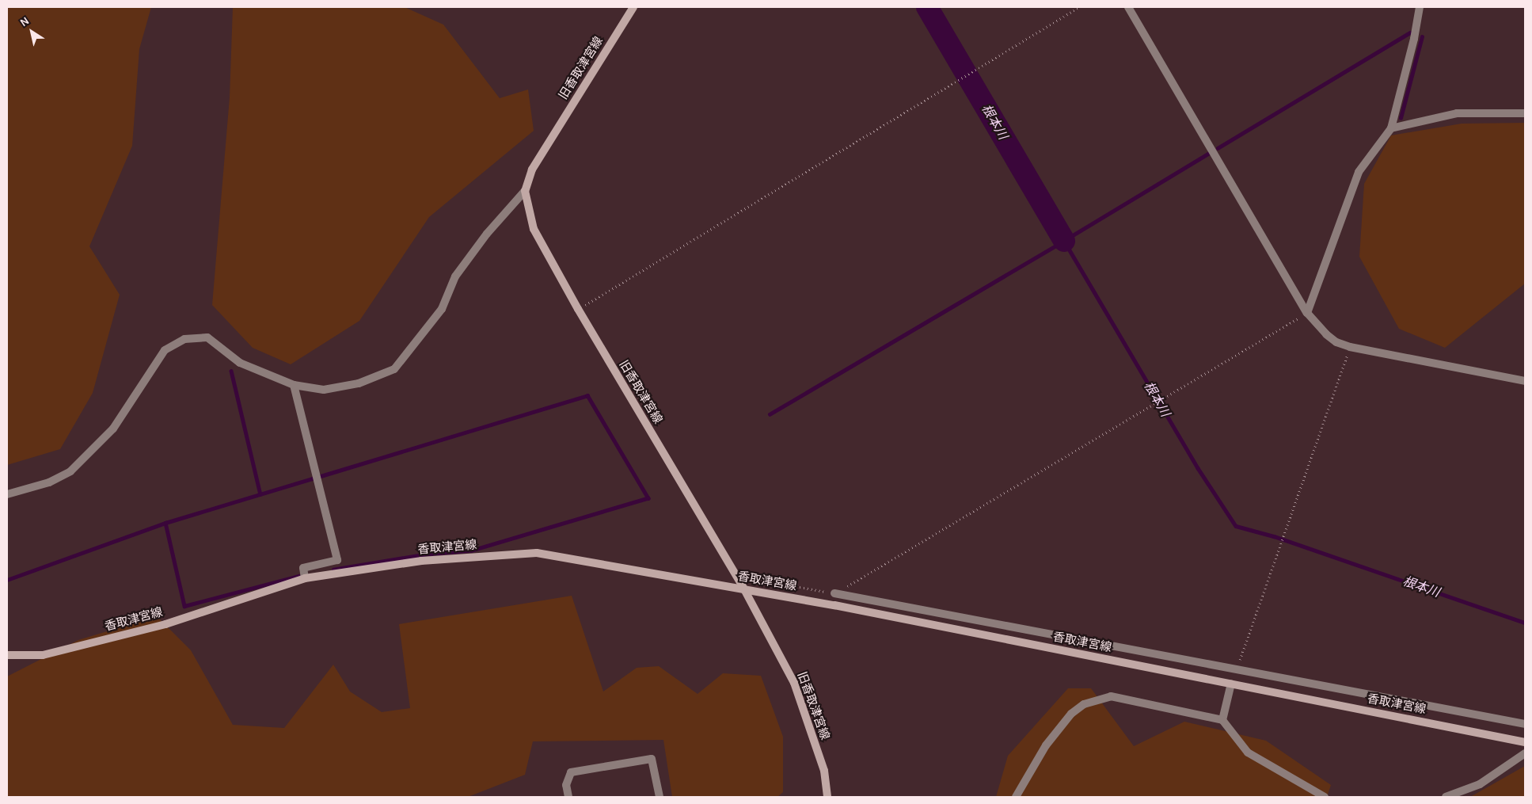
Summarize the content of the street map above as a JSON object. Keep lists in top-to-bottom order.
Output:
{
  "streets": {
    "main road": ["旧香取津宮線", "香取津宮線"]
  },
  "crossings": [
    ["旧香取津宮線", "香取津宮線"]
  ],
  "water": ["根本川"],
  "north": "top left"
}
